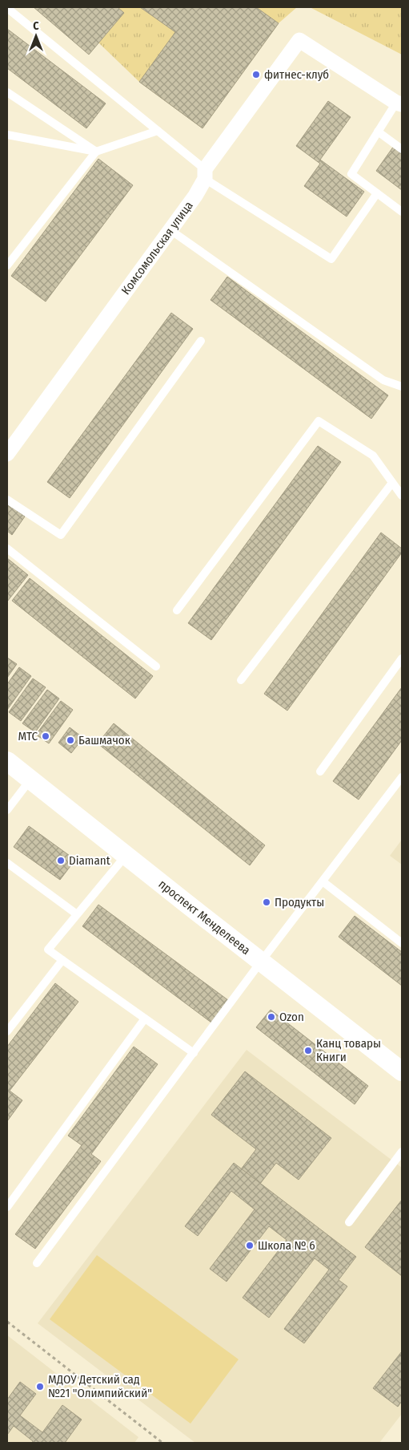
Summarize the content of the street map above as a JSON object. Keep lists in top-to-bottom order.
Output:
{
  "streets": {
    "street": ["Комсомольская улица", "проспект Менделеева"]
  },
  "places": [
    "фитнес-клуб",
    "МТС",
    "Башмачок",
    "Diamant",
    "Продукты",
    "Ozon",
    "Канц товары Книги",
    "Школа № 6",
    "МДОУ Детский сад №21 \"Олимпийский\""
  ],
  "north": "top"
}
